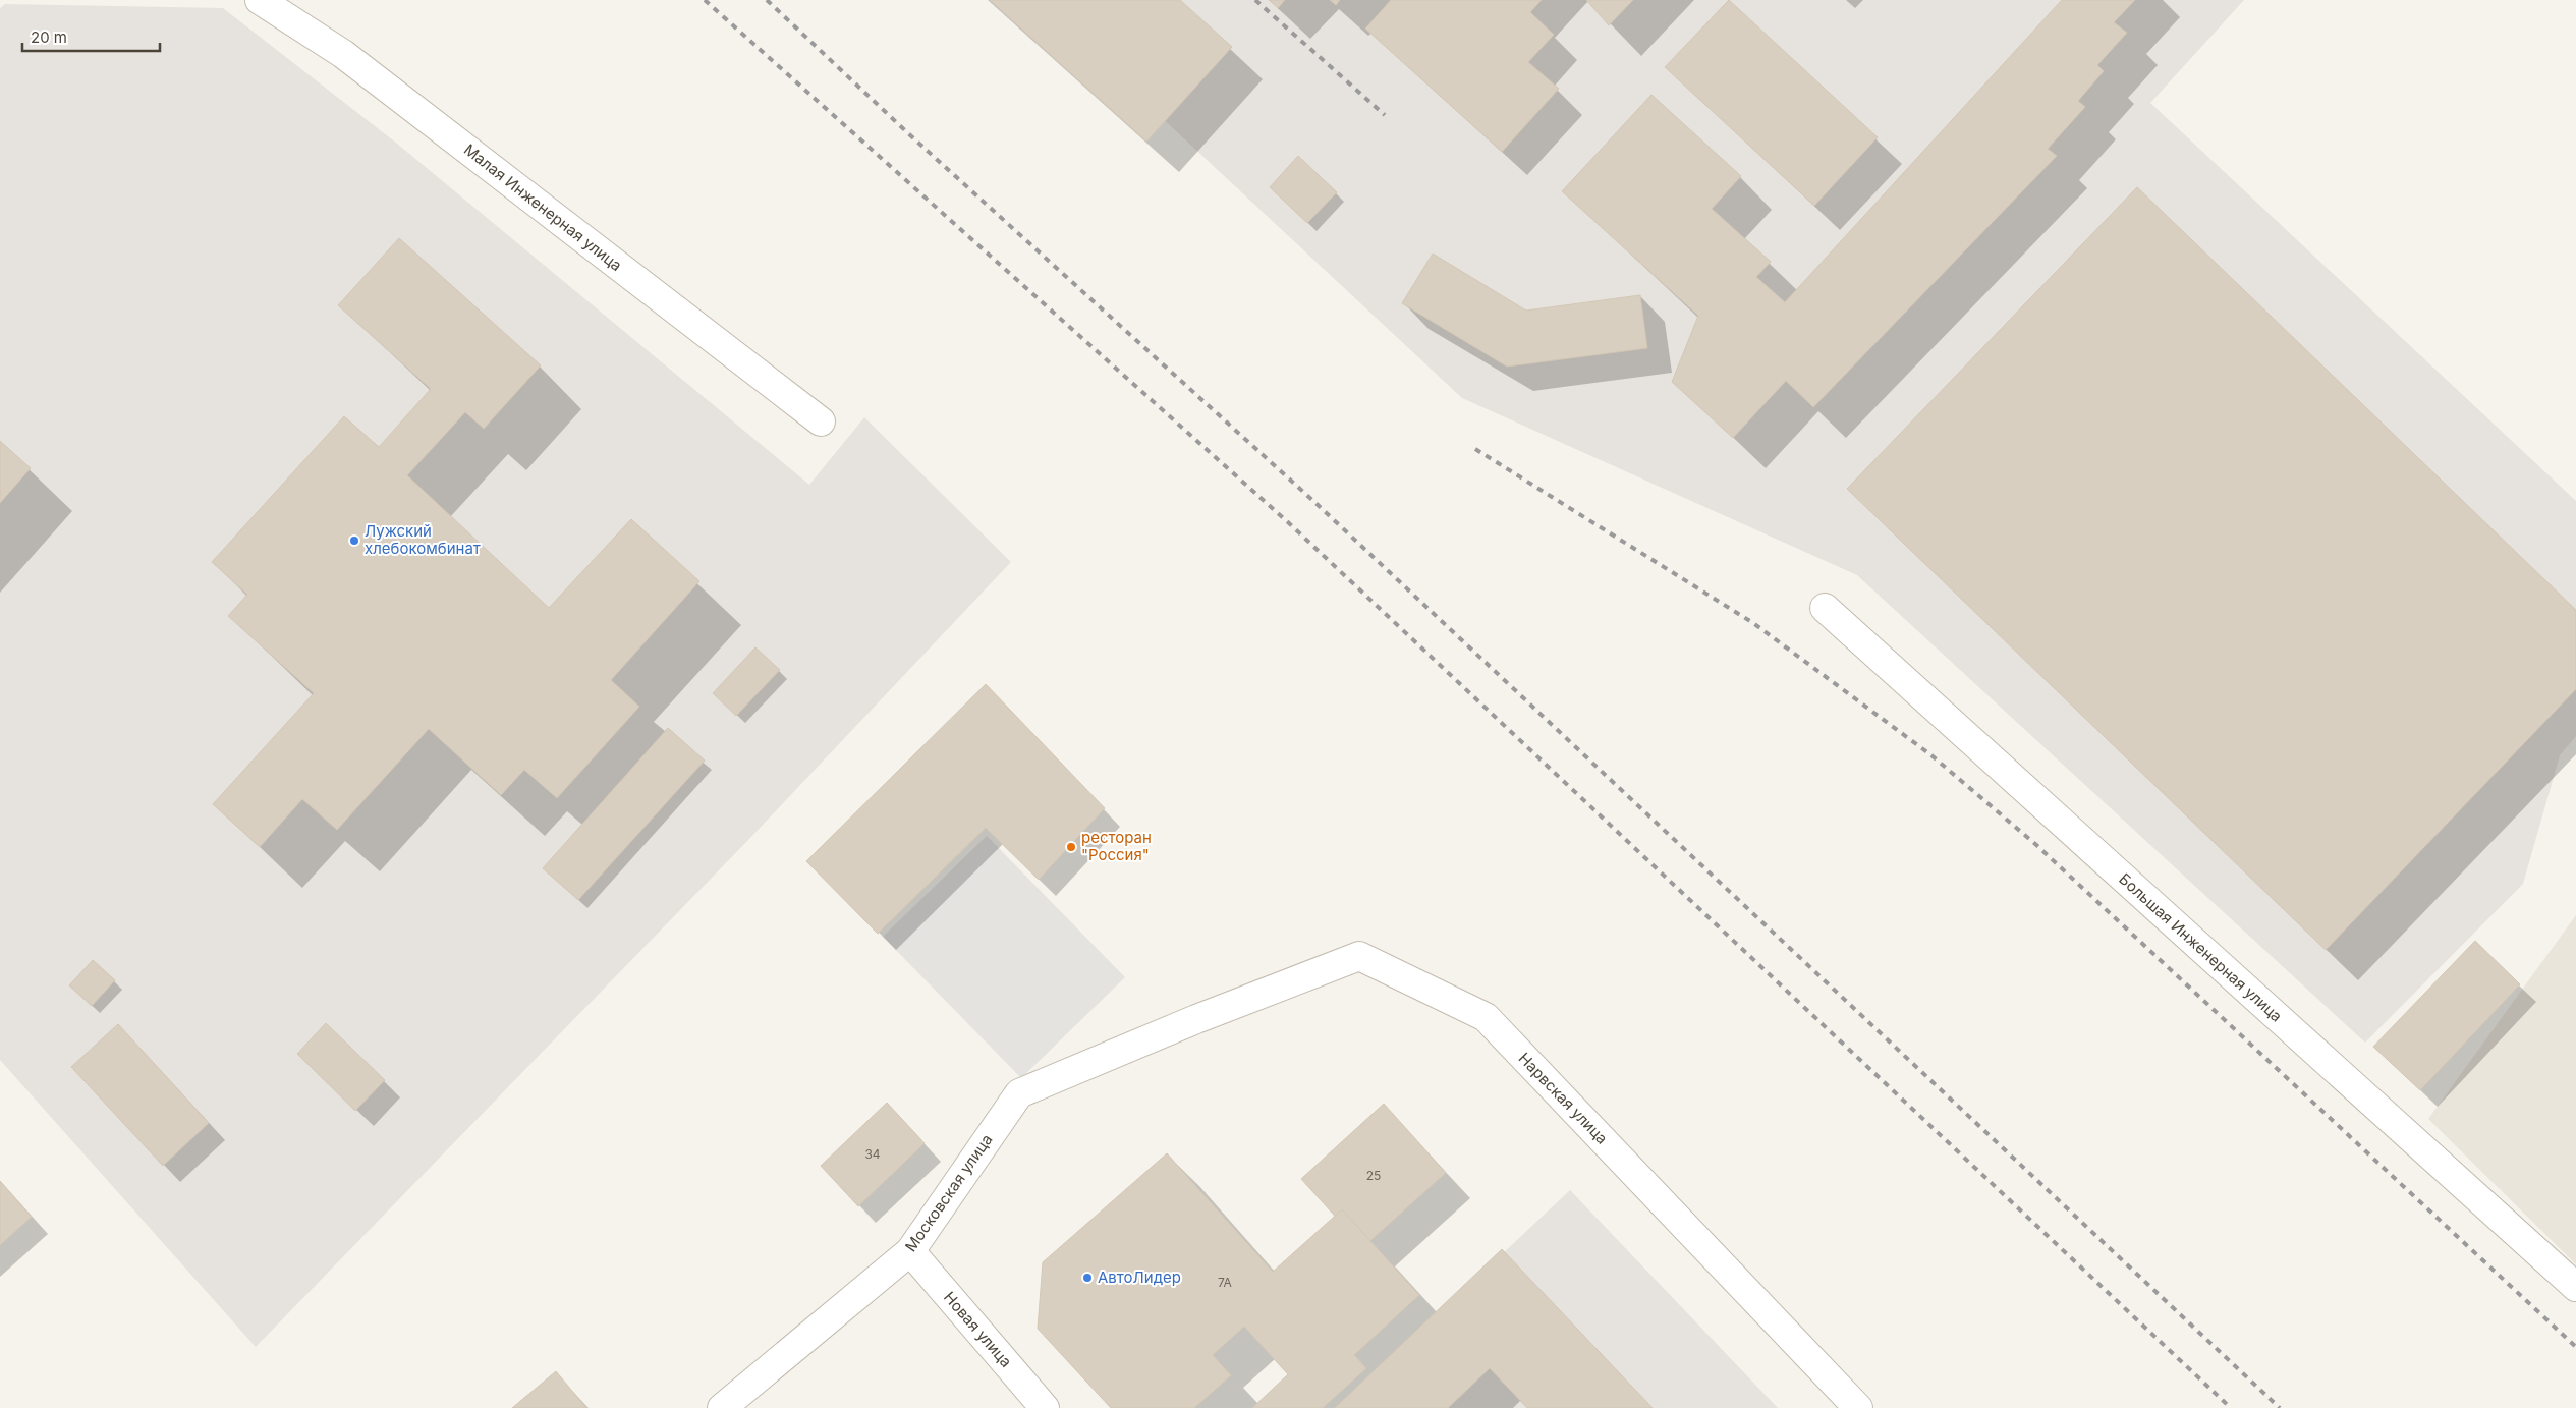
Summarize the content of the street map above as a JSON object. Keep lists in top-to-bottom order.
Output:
{
  "streets": {
    "street": [
      "Малая Инженерная улица",
      "Большая Инженерная улица",
      "Нарвская улица",
      "Московская улица",
      "Новая улица"
    ]
  },
  "crossings": [
    ["Нарвская улица", "Московская улица"],
    ["Московская улица", "Новая улица"]
  ],
  "places": ["Лужский хлебокомбинат", "ресторан \"Россия\"", "АвтоЛидер"],
  "house_numbers": ["34", "25", "7А"],
  "scale_bar": "20 m"
}
